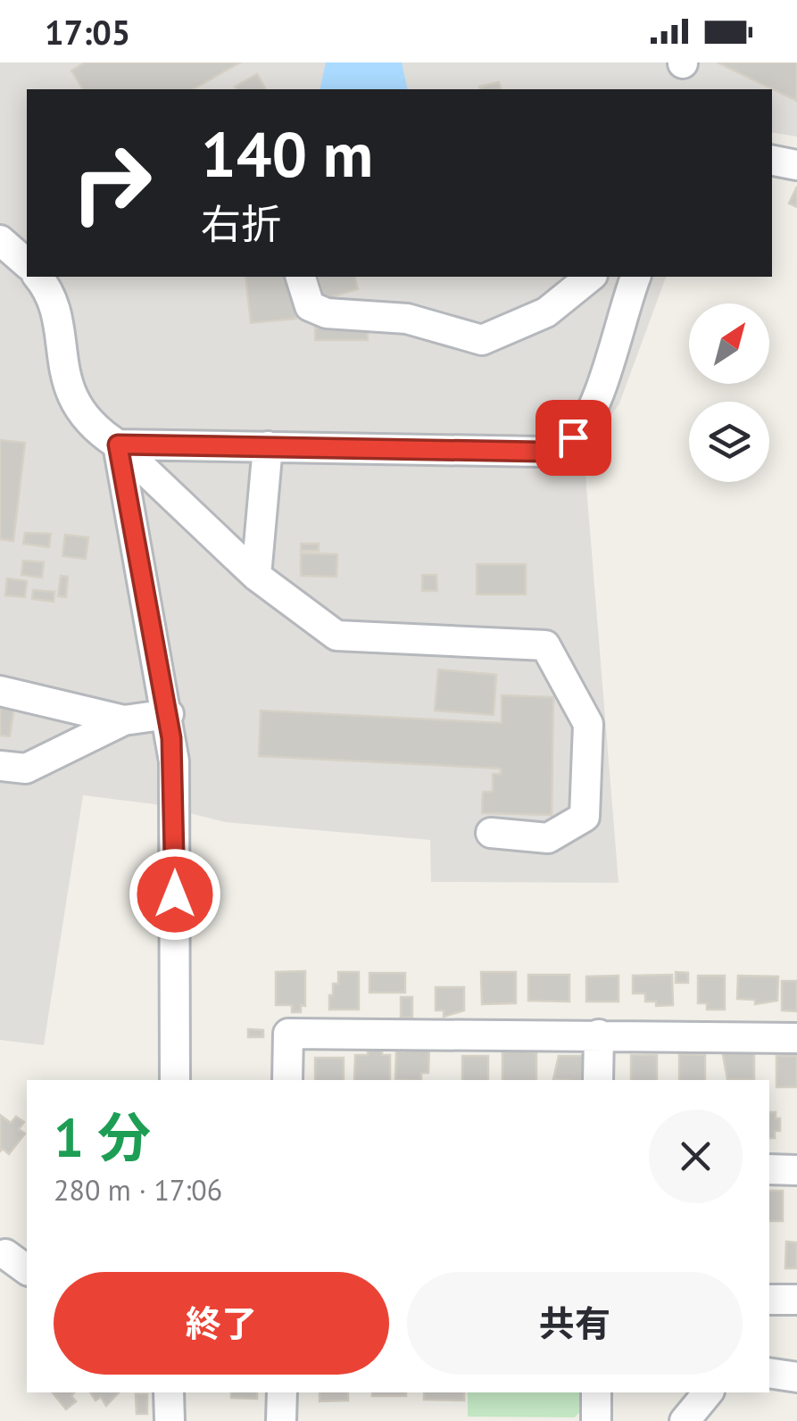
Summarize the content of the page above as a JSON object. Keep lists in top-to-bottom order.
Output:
{
  "north": "top right",
  "page": {
    "status": "17:05",
    "turn": ["140 m", "右折"],
    "heading": ["1 分", "280 m · 17:06"],
    "buttons": ["終了", "共有"]
  }
}
